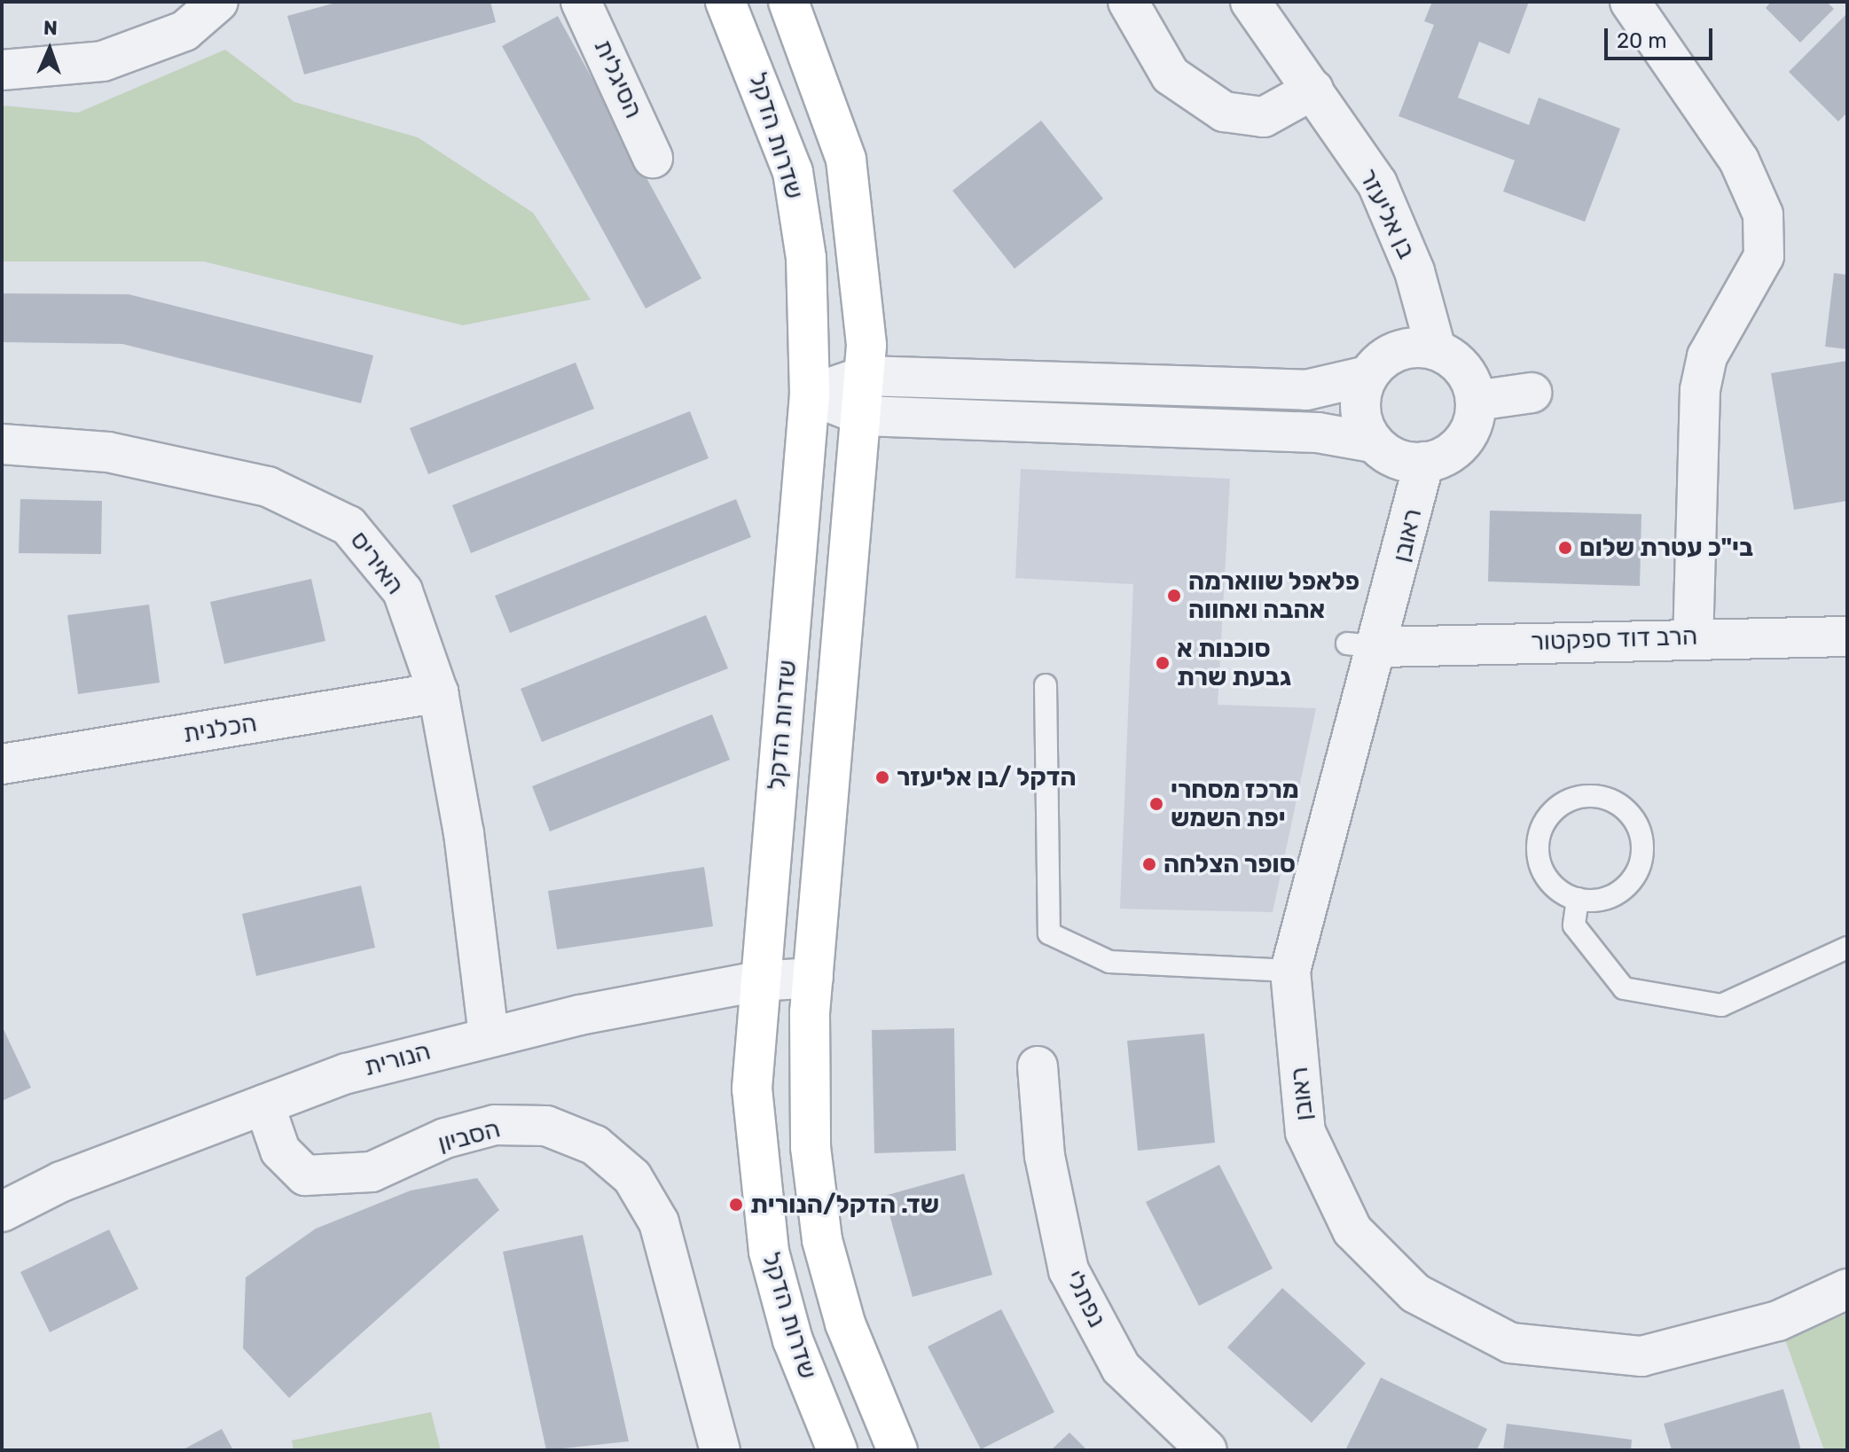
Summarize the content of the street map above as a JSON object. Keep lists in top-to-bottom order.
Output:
{
  "streets": {
    "main road": ["שדרות הדקל"],
    "street": [
      "הסיגלית",
      "בן אליעזר",
      "ראובן",
      "האיריס",
      "הרב דוד ספקטור",
      "הכלנית",
      "הנורית",
      "הסביון",
      "נפתלי"
    ]
  },
  "crossings": [
    ["שדרות הדקל", "הנורית"],
    ["בן אליעזר", "ראובן"],
    ["ראובן", "הרב דוד ספקטור"],
    ["האיריס", "הכלנית"],
    ["האיריס", "הנורית"],
    ["הנורית", "הסביון"]
  ],
  "places": [
    "בי\"כ עטרת שלום",
    "פלאפל שווארמה אהבה ואחווה",
    "סוכנות א גבעת שרת",
    "הדקל /בן אליעזר",
    "מרכז מסחרי יפת השמש",
    "סופר הצלחה",
    "שד. הדקל/הנורית"
  ],
  "scale_bar": "20 m",
  "north": "top"
}
